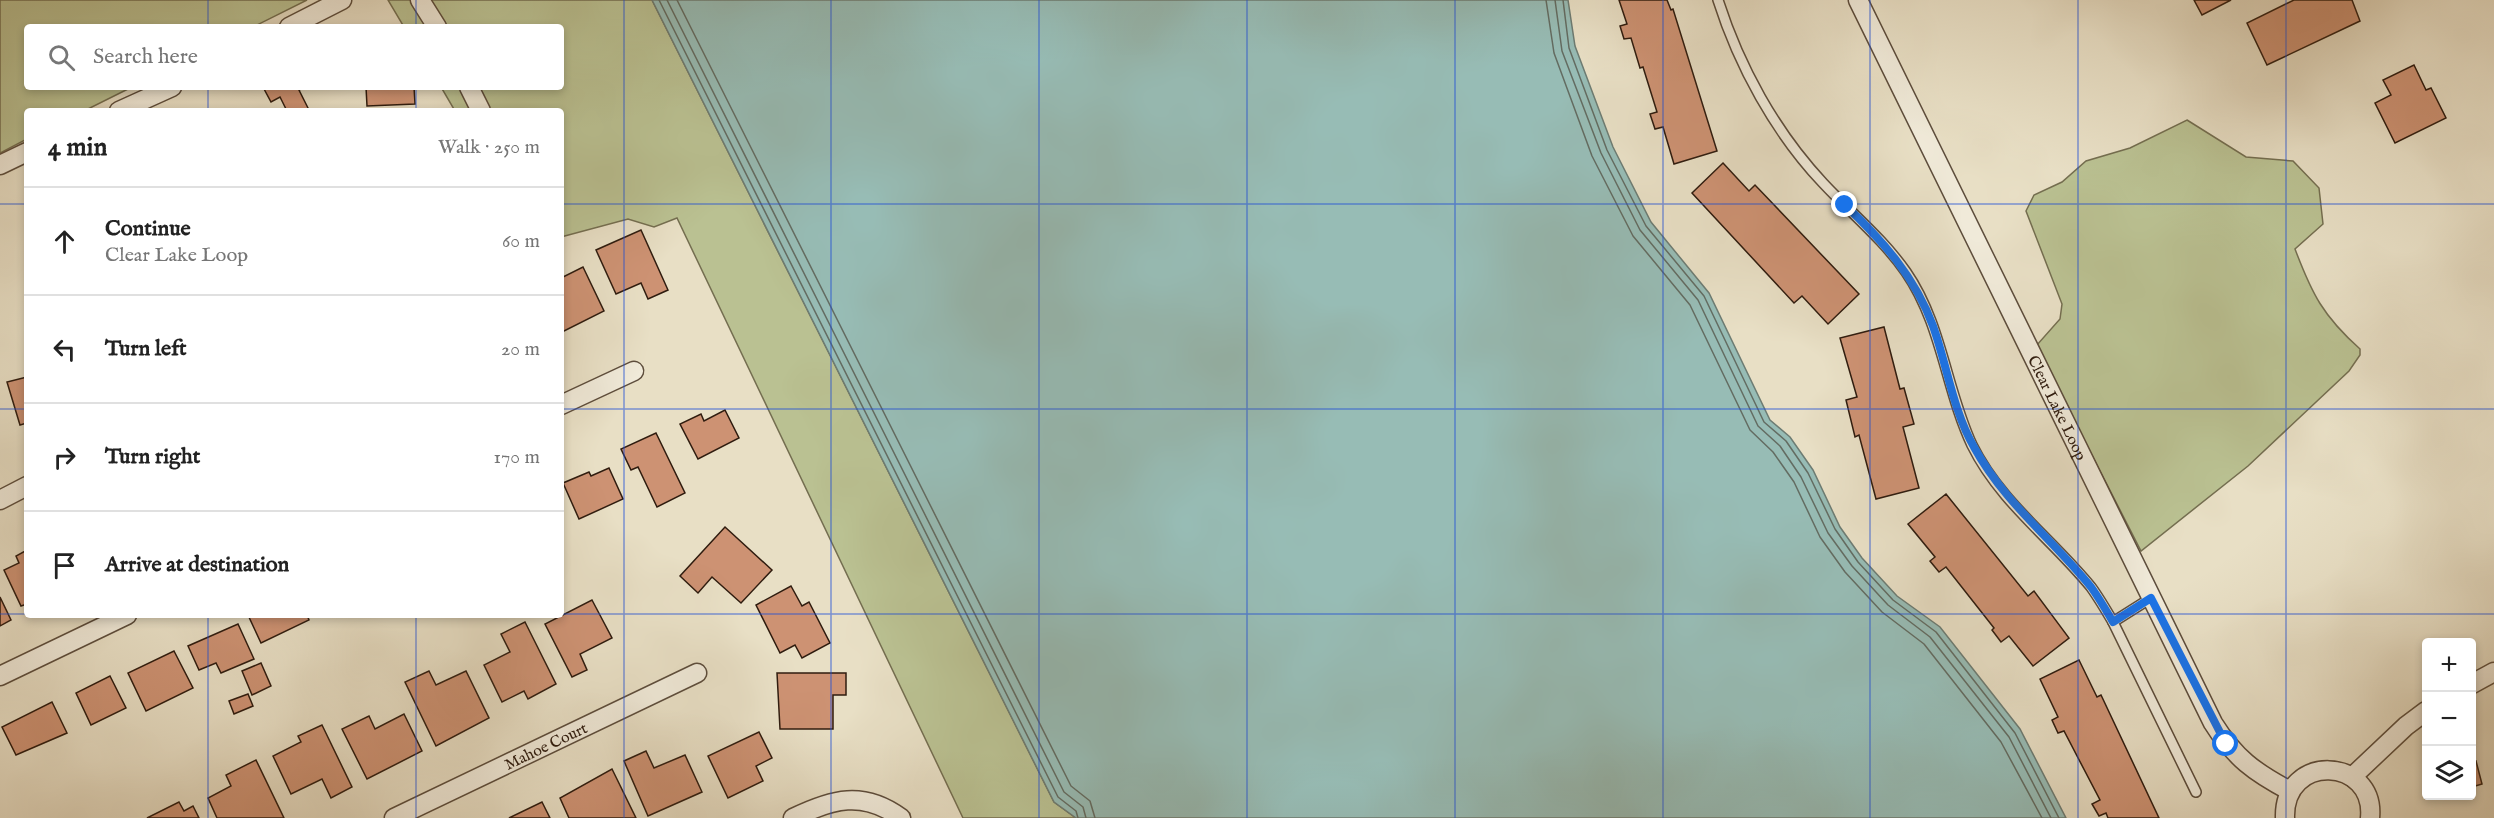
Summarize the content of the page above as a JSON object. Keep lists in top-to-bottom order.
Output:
{
  "streets": {
    "street": ["Clear Lake Loop", "Mahoe Court"]
  },
  "page": {
    "search": "Search here",
    "heading": ["4 min", "Walk · 250 m"],
    "list": [
      ["Continue", "Clear Lake Loop", "60 m"],
      ["Turn left", "20 m"],
      ["Turn right", "170 m"],
      "Arrive at destination"
    ],
    "map_buttons": ["+", "−"]
  }
}
